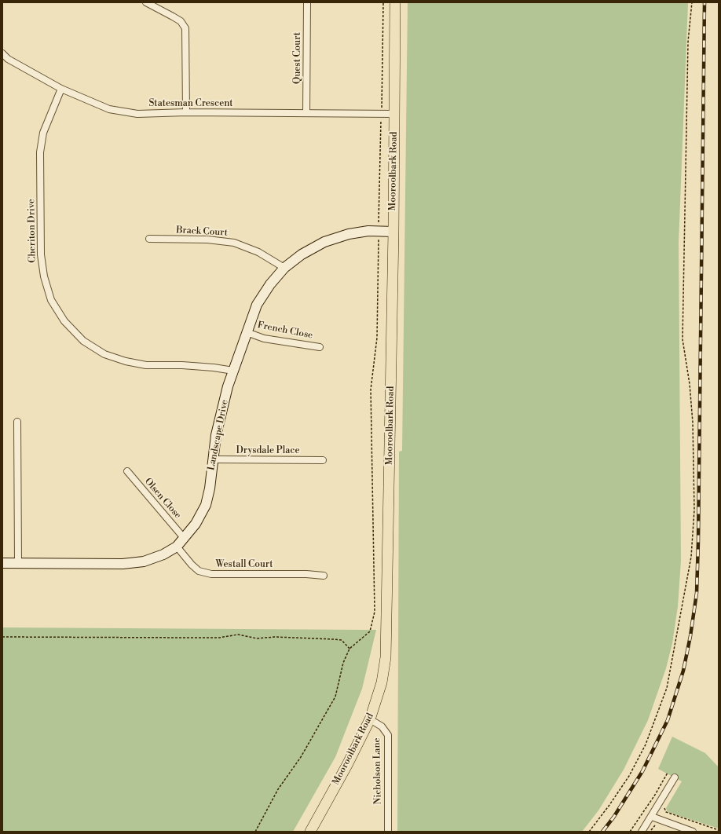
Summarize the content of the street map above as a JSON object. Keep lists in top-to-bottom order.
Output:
{
  "streets": {
    "main road": ["Mooroolbark Road"],
    "street": [
      "Quest Court",
      "Statesman Crescent",
      "Cheriton Drive",
      "Brack Court",
      "French Close",
      "Landscape Drive",
      "Drysdale Place",
      "Olsen Close",
      "Westall Court",
      "Nicholson Lane"
    ]
  },
  "crossings": [
    ["Quest Court", "Statesman Crescent"],
    ["Statesman Crescent", "Mooroolbark Road"],
    ["Statesman Crescent", "Cheriton Drive"],
    ["Mooroolbark Road", "Landscape Drive"],
    ["Mooroolbark Road", "Nicholson Lane"],
    ["Cheriton Drive", "Landscape Drive"],
    ["Brack Court", "Landscape Drive"],
    ["French Close", "Landscape Drive"],
    ["Landscape Drive", "Drysdale Place"],
    ["Landscape Drive", "Olsen Close"],
    ["Landscape Drive", "Westall Court"]
  ]
}
